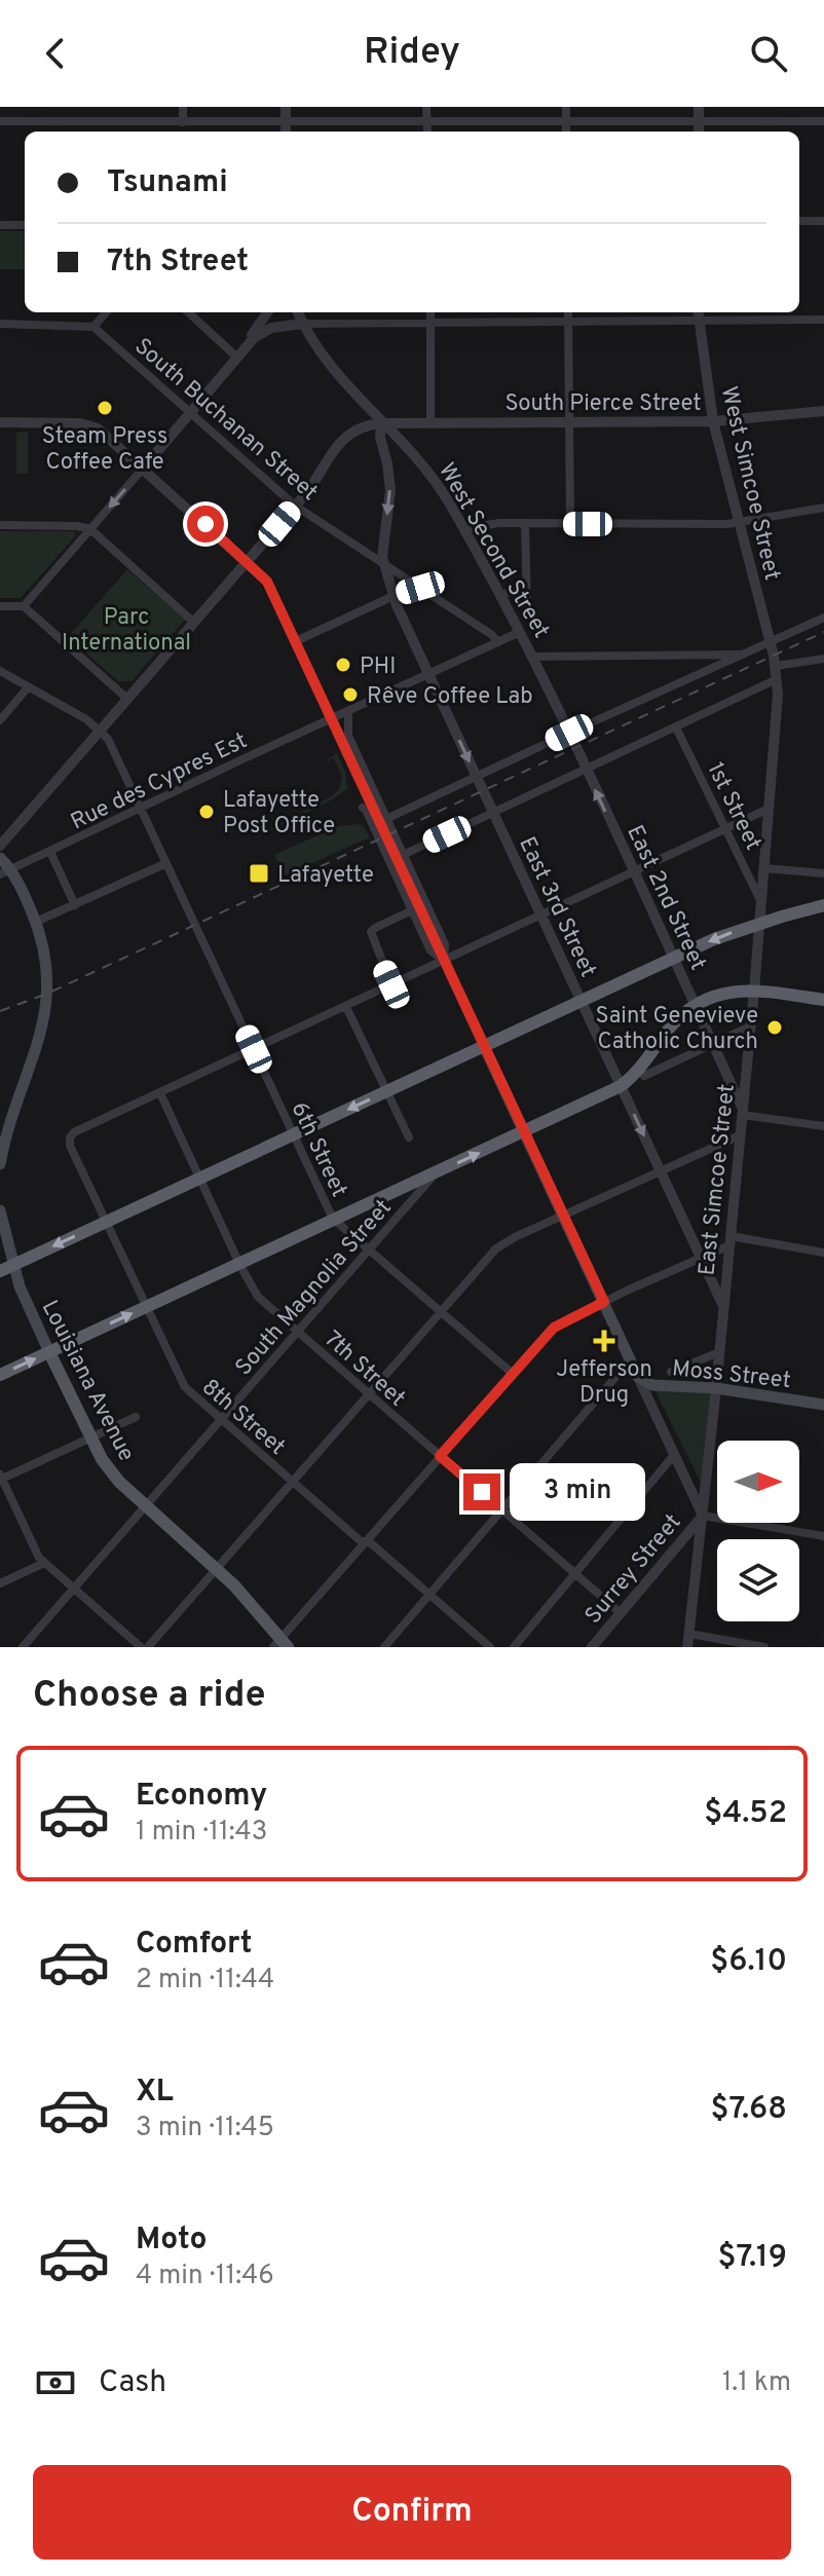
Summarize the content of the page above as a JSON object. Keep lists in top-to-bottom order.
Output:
{
  "streets": {
    "main road": ["Moss Street", "Louisiana Avenue"],
    "street": [
      "South Pierce Street",
      "South Buchanan Street",
      "West Simcoe Street",
      "West Second Street",
      "Rue des Cypres Est",
      "1st Street",
      "East 2nd Street",
      "East 3rd Street",
      "6th Street",
      "East Simcoe Street",
      "South Magnolia Street",
      "7th Street",
      "8th Street",
      "Surrey Street"
    ]
  },
  "crossings": [
    ["South Pierce Street", "West Simcoe Street"],
    ["South Pierce Street", "West Second Street"],
    ["South Buchanan Street", "Rue des Cypres Est"],
    ["South Buchanan Street", "East 3rd Street"],
    ["West Simcoe Street", "East Simcoe Street"],
    ["West Second Street", "Rue des Cypres Est"],
    ["West Second Street", "East 2nd Street"],
    ["Rue des Cypres Est", "East 3rd Street"],
    ["Rue des Cypres Est", "6th Street"],
    ["1st Street", "East Simcoe Street"],
    ["East 2nd Street", "East Simcoe Street"],
    ["East 3rd Street", "East Simcoe Street"],
    ["6th Street", "South Magnolia Street"],
    ["East Simcoe Street", "Moss Street"],
    ["East Simcoe Street", "Surrey Street"],
    ["South Magnolia Street", "7th Street"],
    ["South Magnolia Street", "Louisiana Avenue"],
    ["South Magnolia Street", "8th Street"],
    ["7th Street", "8th Street"],
    ["7th Street", "Surrey Street"]
  ],
  "parks": ["Parc International"],
  "places": {
    "other": [
      "Steam Press Coffee Cafe",
      "PHI",
      "Rêve Coffee Lab",
      "Lafayette Post Office",
      "Saint Genevieve Catholic Church"
    ],
    "transit": ["Lafayette"],
    "health": ["Jefferson Drug"]
  },
  "north": "right",
  "page": {
    "header": "Ridey",
    "banner": ["Tsunami", "7th Street"],
    "bubble": "3 min",
    "heading": "Choose a ride",
    "list": [
      {
        "name": "Economy",
        "note": "1 min · 11:43",
        "value": "$4.52"
      },
      {
        "name": "Comfort",
        "note": "2 min · 11:44",
        "value": "$6.10"
      },
      {
        "name": "XL",
        "note": "3 min · 11:45",
        "value": "$7.68"
      },
      {
        "name": "Moto",
        "note": "4 min · 11:46",
        "value": "$7.19"
      }
    ],
    "pay": ["Cash", "1.1 km"],
    "buttons": "Confirm"
  }
}
